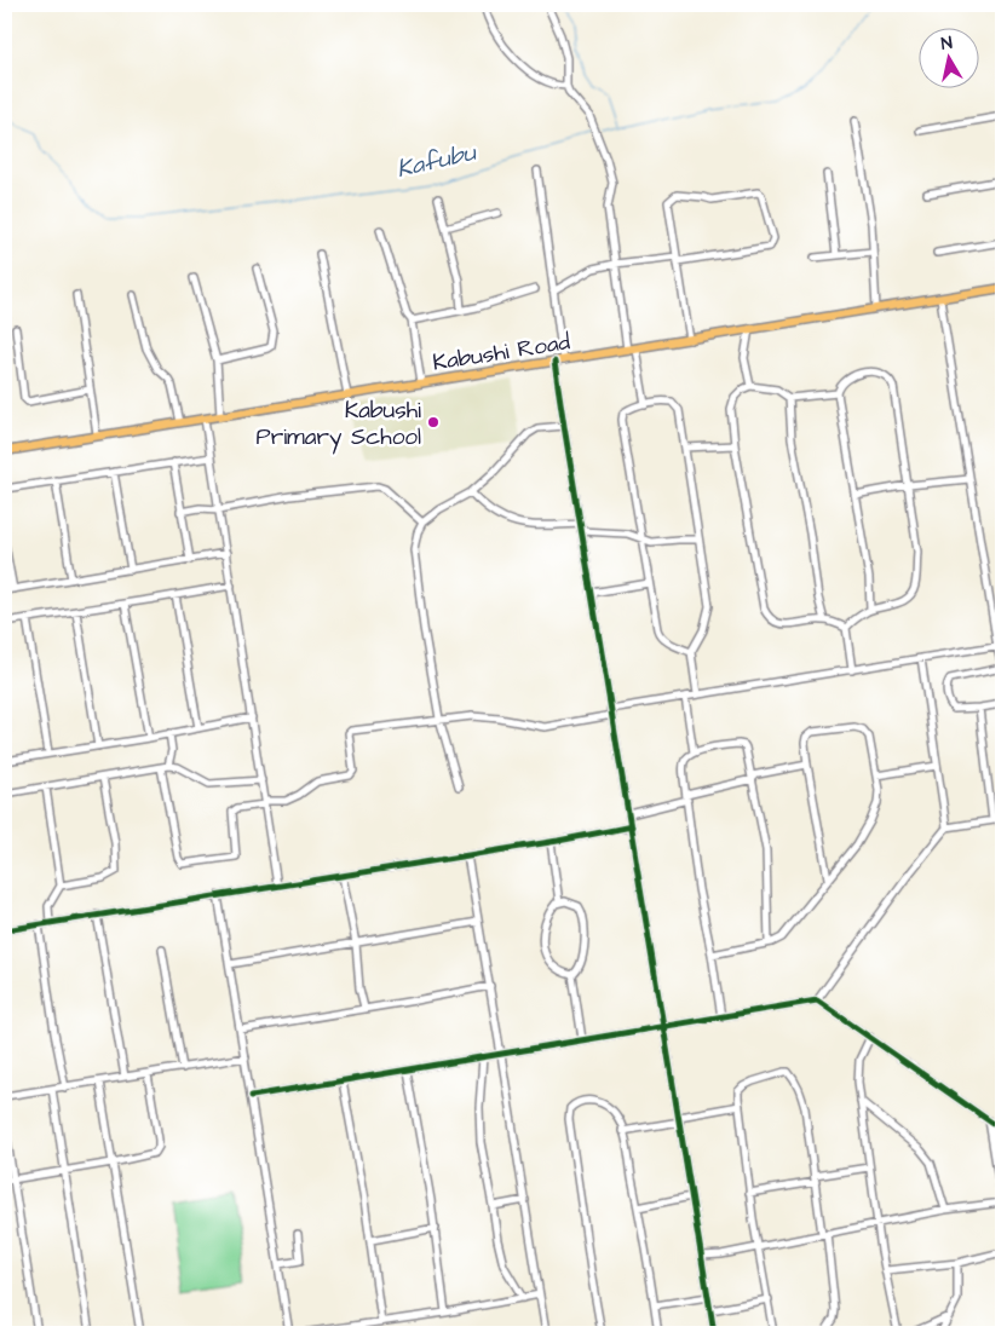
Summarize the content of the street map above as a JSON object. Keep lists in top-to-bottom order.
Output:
{
  "streets": {
    "main road": ["Kabushi Road"]
  },
  "water": ["Kafubu"],
  "places": ["Kabushi Primary School"],
  "north": "top"
}
